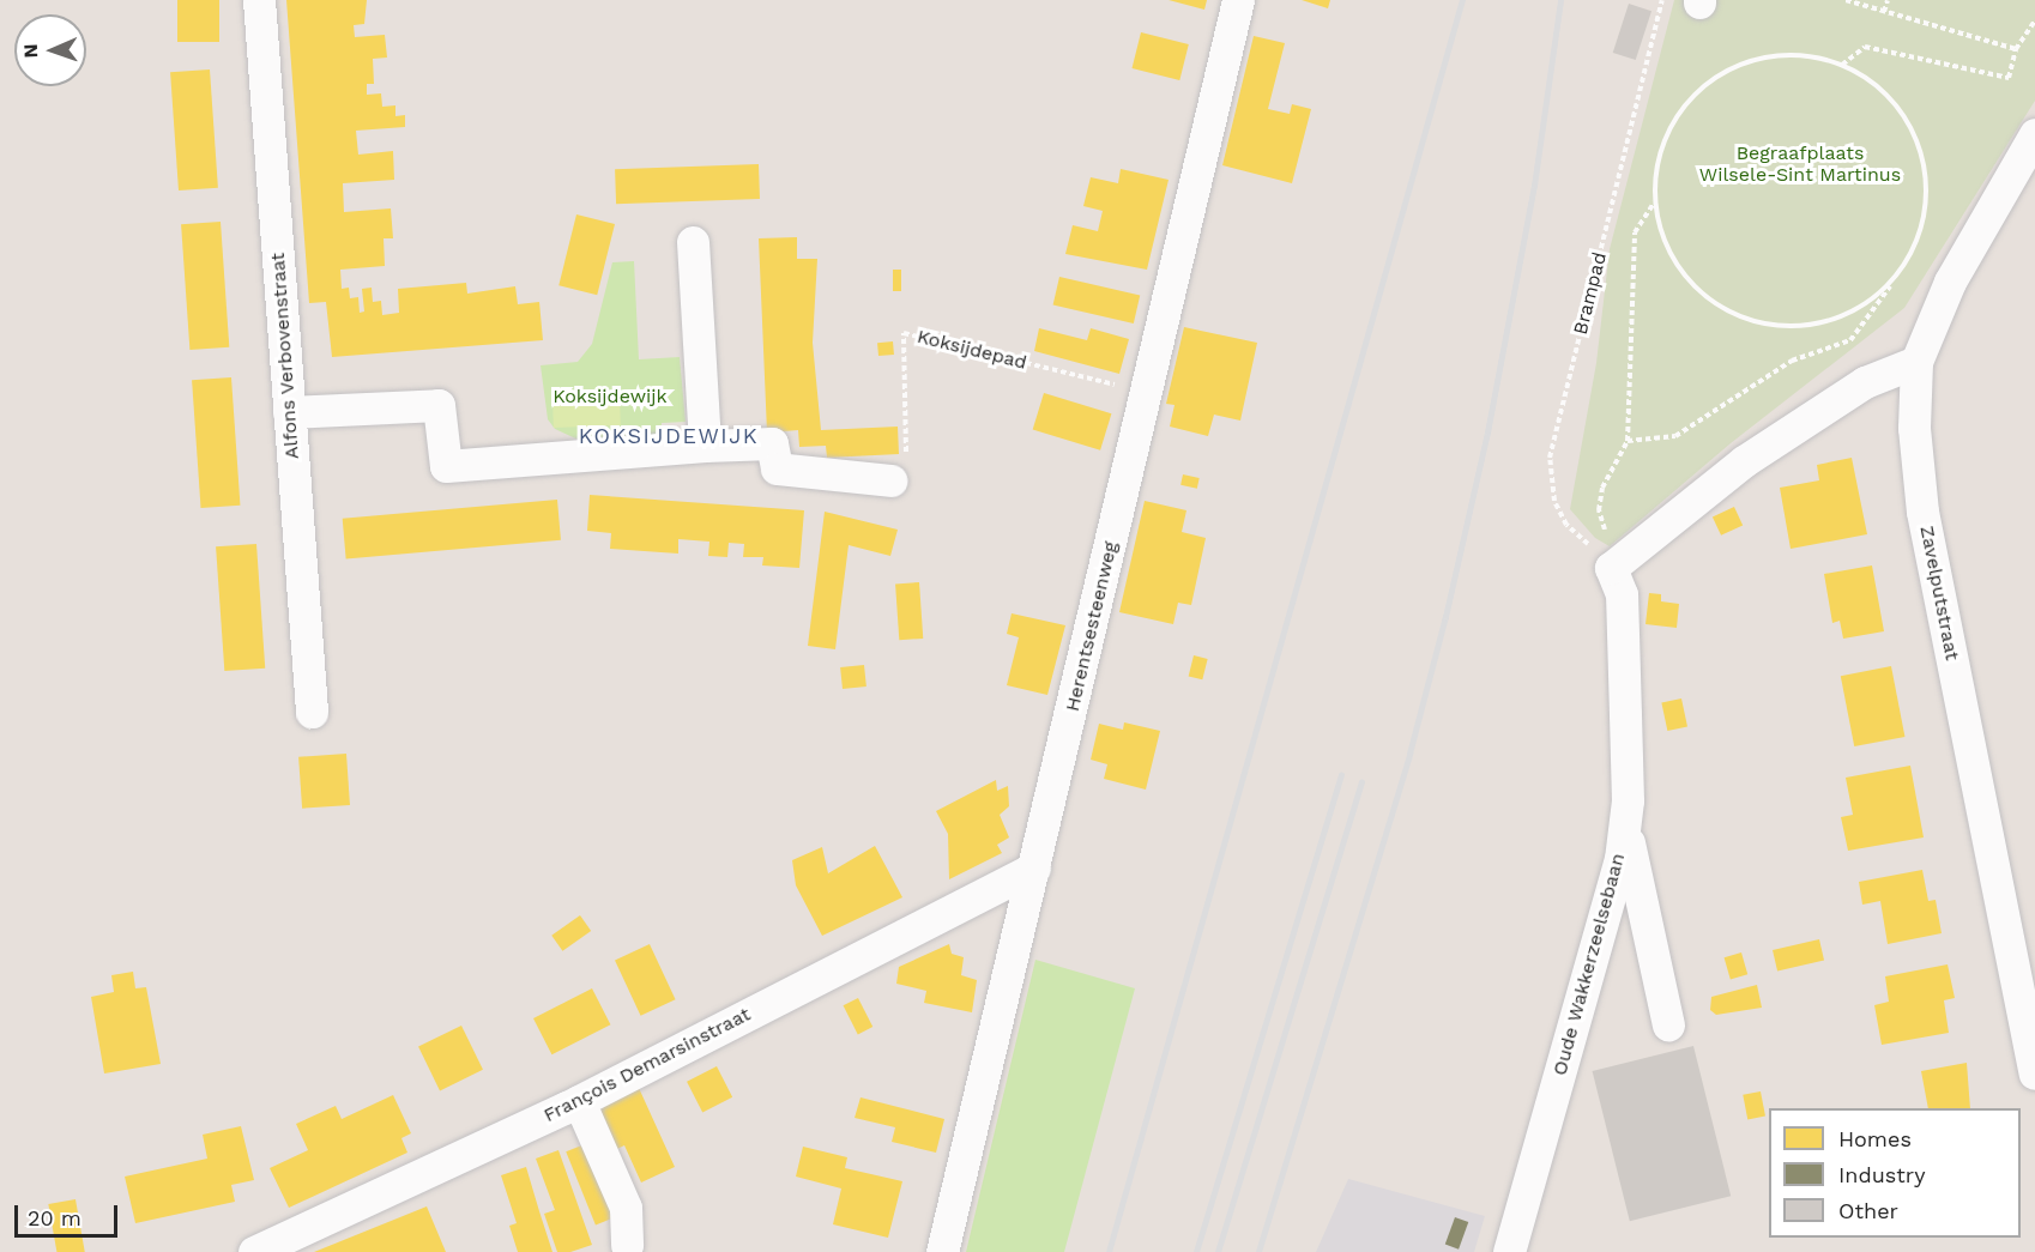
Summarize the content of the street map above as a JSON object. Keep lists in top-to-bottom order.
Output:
{
  "streets": {
    "street": [
      "Alfons Verbovenstraat",
      "Zavelputstraat",
      "Herentsesteenweg",
      "Oude Wakkerzeelsebaan",
      "François Demarsinstraat"
    ],
    "path": ["Brampad", "Koksijdepad"]
  },
  "crossings": [
    ["Brampad", "Oude Wakkerzeelsebaan"],
    ["Koksijdepad", "Herentsesteenweg"],
    ["Herentsesteenweg", "François Demarsinstraat"]
  ],
  "districts": ["KOKSIJDEWIJK"],
  "parks": ["Begraafplaats Wilsele-Sint Martinus", "Koksijdewijk"],
  "legend": ["Homes", "Industry", "Other"],
  "scale_bar": "20 m",
  "north": "left"
}
